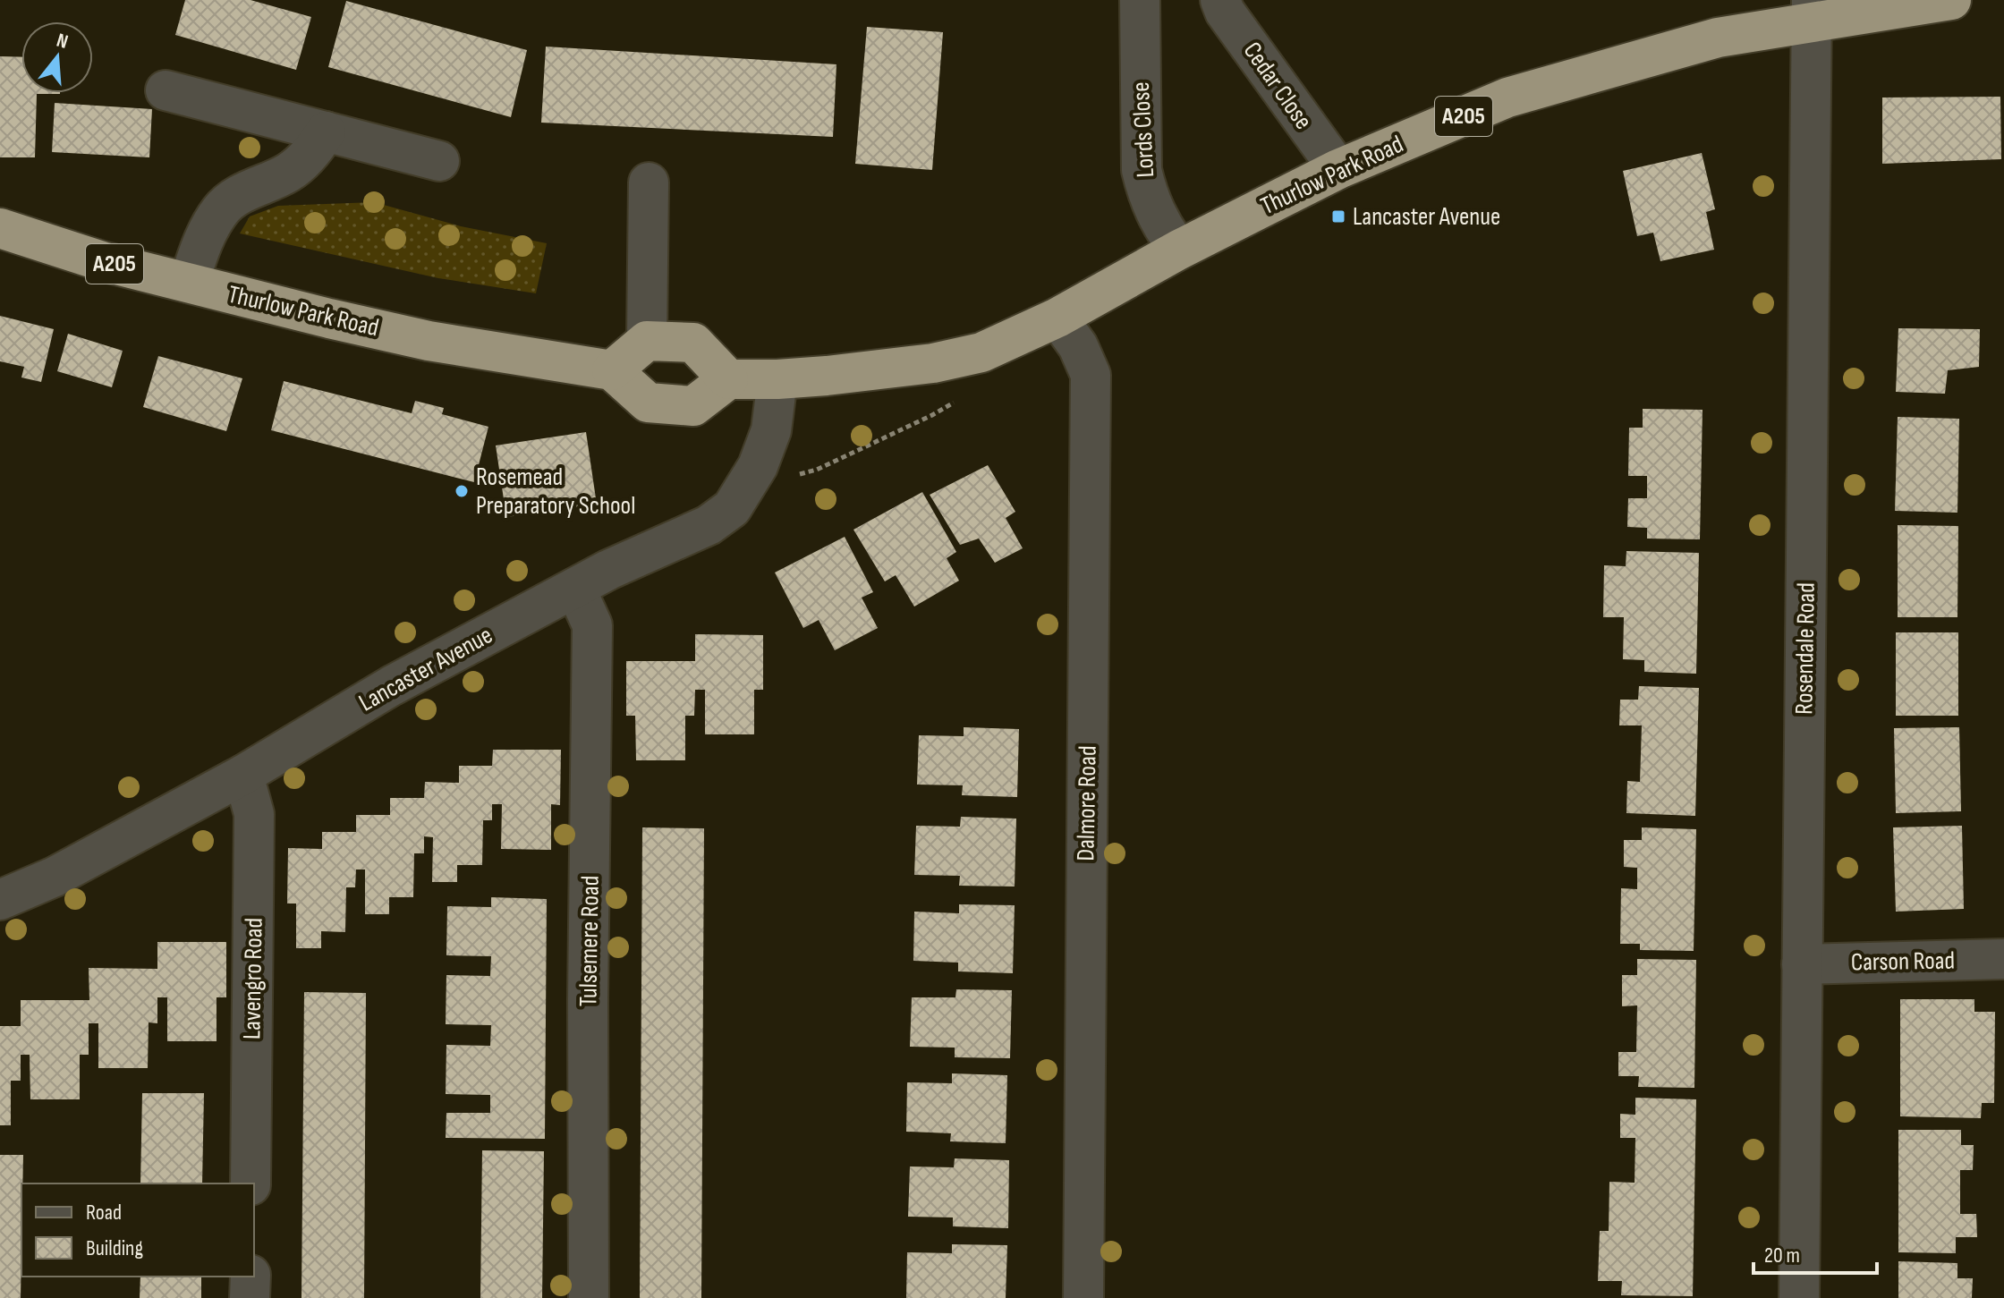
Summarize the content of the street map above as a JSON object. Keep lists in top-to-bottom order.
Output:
{
  "streets": {
    "highway": ["A205", "Thurlow Park Road"],
    "street": [
      "Cedar Close",
      "Lords Close",
      "Rosendale Road",
      "Lancaster Avenue",
      "Dalmore Road",
      "Tulsemere Road",
      "Carson Road",
      "Lavengro Road"
    ]
  },
  "crossings": [
    ["Cedar Close", "Thurlow Park Road"],
    ["Lords Close", "Thurlow Park Road"],
    ["Thurlow Park Road", "Rosendale Road"],
    ["Thurlow Park Road", "Lancaster Avenue"],
    ["Thurlow Park Road", "Dalmore Road"],
    ["Rosendale Road", "Carson Road"],
    ["Lancaster Avenue", "Tulsemere Road"],
    ["Lancaster Avenue", "Lavengro Road"]
  ],
  "places": {
    "transit": ["Lancaster Avenue"],
    "other": ["Rosemead Preparatory School"]
  },
  "legend": ["Road", "Building"],
  "scale_bar": "20 m",
  "north": "top"
}
